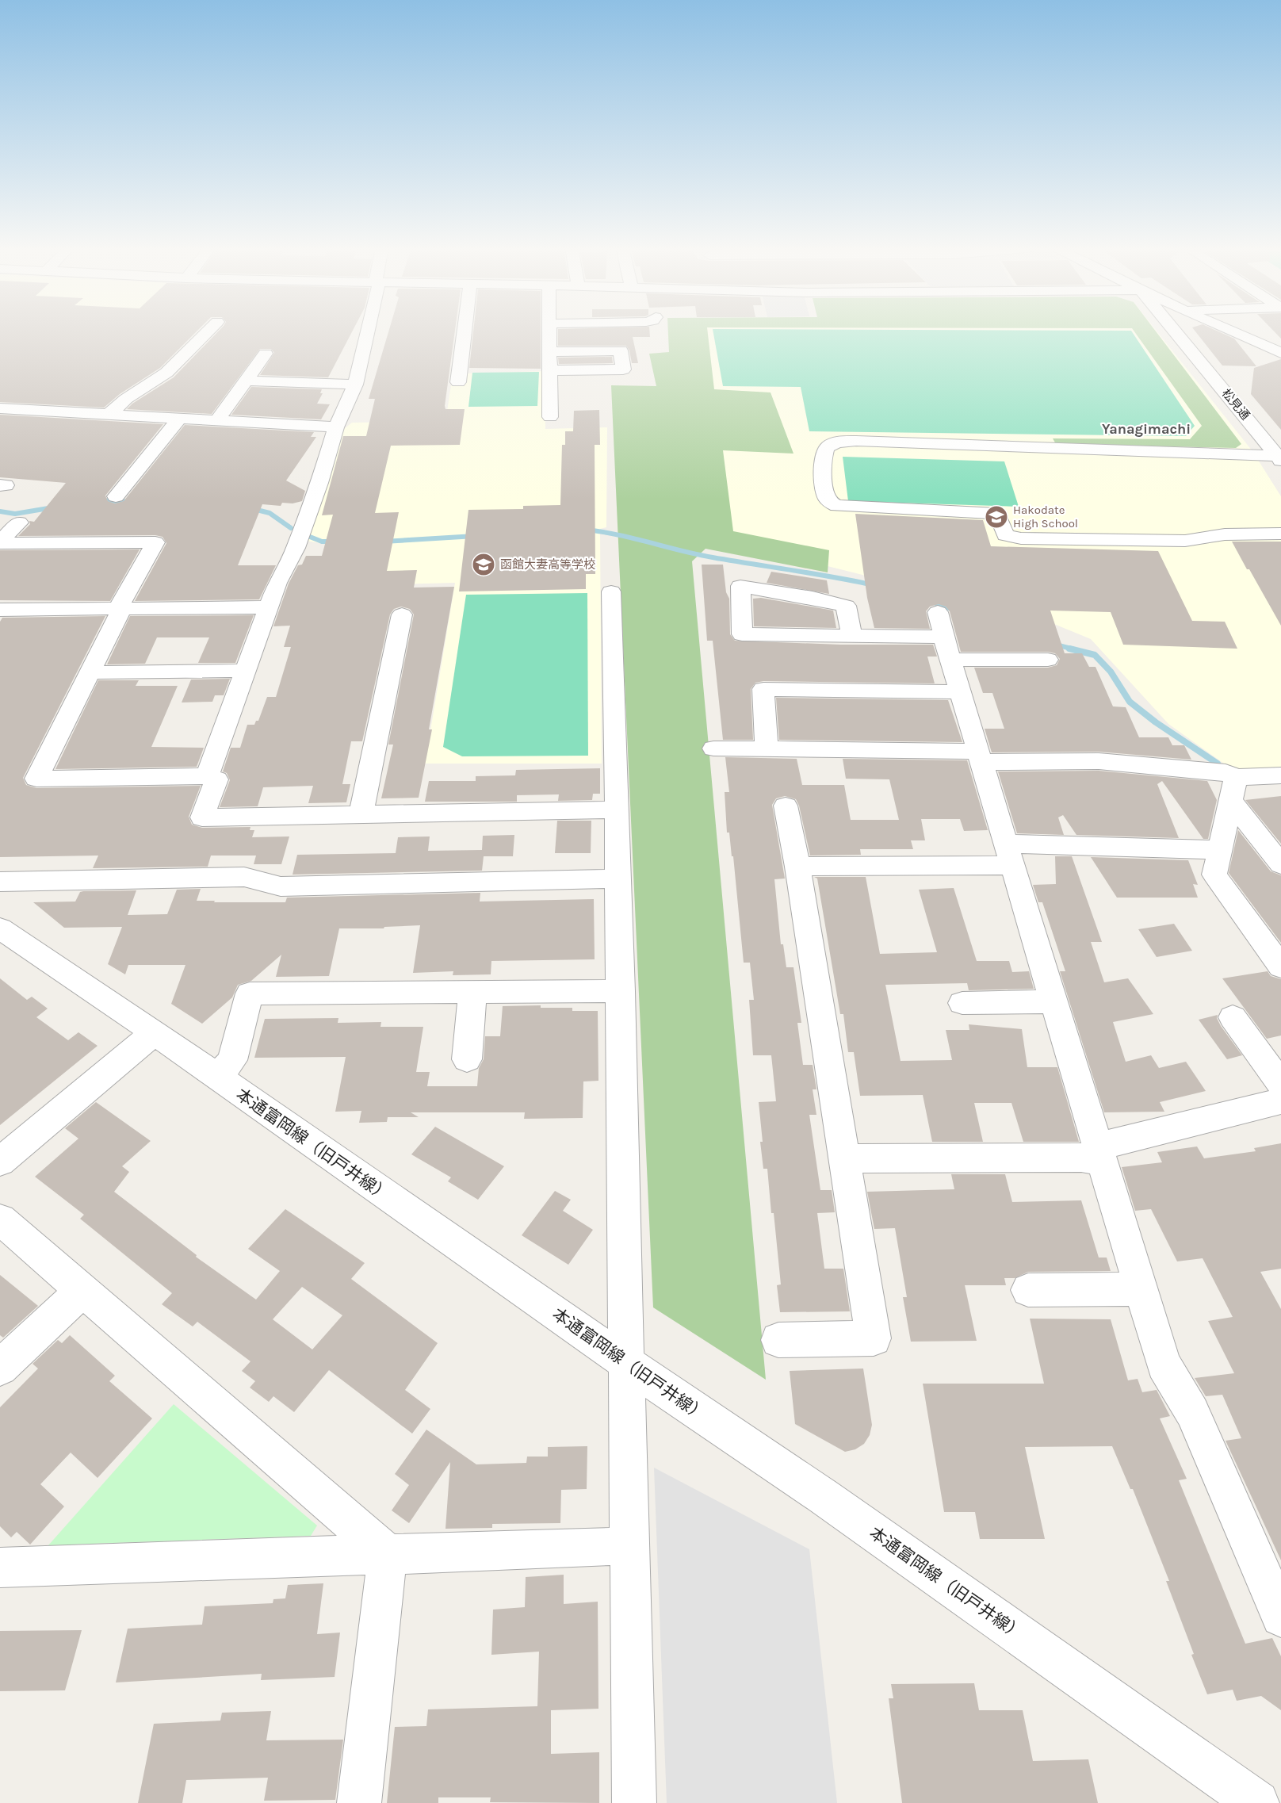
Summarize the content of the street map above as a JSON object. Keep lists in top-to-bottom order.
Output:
{
  "streets": {
    "street": ["松見通", "本通富岡線（旧戸井線）"]
  },
  "districts": ["Yanagimachi"],
  "places": {
    "school or university": ["Hakodate High School", "函館大妻高等学校"]
  }
}
